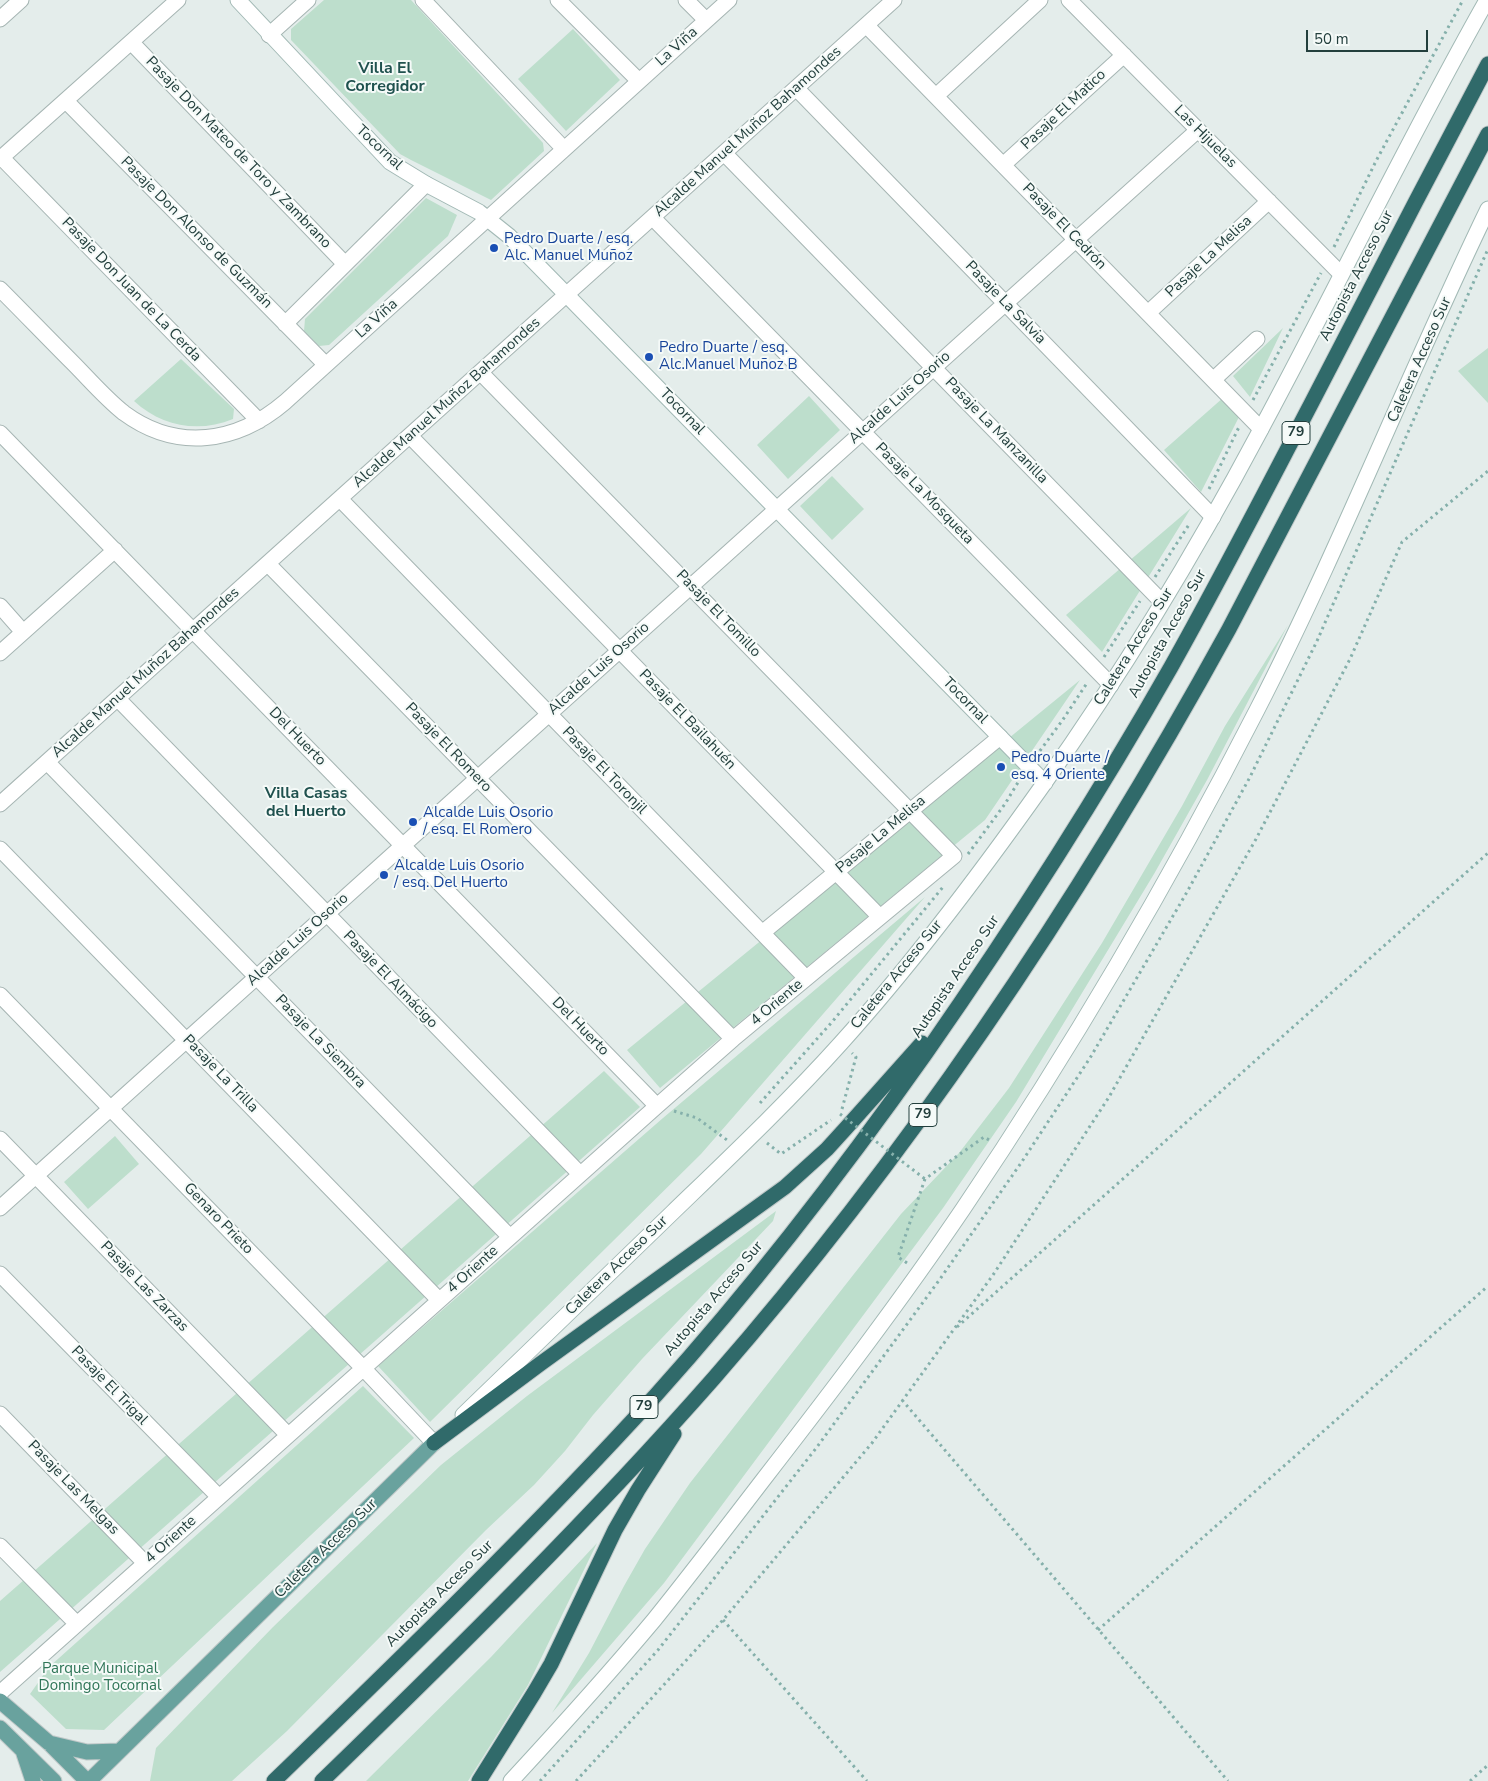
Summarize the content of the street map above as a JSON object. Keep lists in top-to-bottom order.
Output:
{
  "streets": {
    "highway": ["Autopista Acceso Sur", "79"],
    "main road": ["Caletera Acceso Sur"],
    "street": [
      "La Viña",
      "Pasaje El Matico",
      "Alcalde Manuel Muñoz Bahamondes",
      "Las Hijuelas",
      "Tocornal",
      "Pasaje Don Mateo de Toro y Zambrano",
      "Pasaje El Cedrón",
      "Pasaje Don Alonso de Guzmán",
      "Pasaje La Melisa",
      "Pasaje Don Juan de La Cerda",
      "Pasaje La Salvia",
      "Alcalde Luis Osorio",
      "Pasaje La Manzanilla",
      "Pasaje La Mosqueta",
      "Pasaje El Tomillo",
      "Pasaje El Bailahuén",
      "Del Huerto",
      "Pasaje El Romero",
      "Pasaje El Toronjil",
      "Pasaje El Almácigo",
      "4 Oriente",
      "Pasaje La Siembra",
      "Pasaje La Trilla",
      "Genaro Prieto",
      "Pasaje Las Zarzas",
      "Pasaje El Trigal",
      "Pasaje Las Melgas"
    ]
  },
  "crossings": [
    ["La Viña", "Tocornal"],
    ["La Viña", "Pasaje Don Alonso de Guzmán"],
    ["La Viña", "Pasaje Don Juan de La Cerda"],
    ["Pasaje El Matico", "Las Hijuelas"],
    ["Pasaje El Matico", "Pasaje El Cedrón"],
    ["Alcalde Manuel Muñoz Bahamondes", "Tocornal"],
    ["Alcalde Manuel Muñoz Bahamondes", "Pasaje El Cedrón"],
    ["Alcalde Manuel Muñoz Bahamondes", "Pasaje La Salvia"],
    ["Alcalde Manuel Muñoz Bahamondes", "Pasaje La Manzanilla"],
    ["Alcalde Manuel Muñoz Bahamondes", "Pasaje La Mosqueta"],
    ["Alcalde Manuel Muñoz Bahamondes", "Pasaje El Tomillo"],
    ["Alcalde Manuel Muñoz Bahamondes", "Pasaje El Bailahuén"],
    ["Alcalde Manuel Muñoz Bahamondes", "Del Huerto"],
    ["Alcalde Manuel Muñoz Bahamondes", "Pasaje El Romero"],
    ["Alcalde Manuel Muñoz Bahamondes", "Pasaje El Toronjil"],
    ["Alcalde Manuel Muñoz Bahamondes", "Pasaje El Almácigo"],
    ["Alcalde Manuel Muñoz Bahamondes", "Pasaje La Siembra"],
    ["Las Hijuelas", "Pasaje La Melisa"],
    ["Las Hijuelas", "Caletera Acceso Sur"],
    ["Las Hijuelas", "Alcalde Luis Osorio"],
    ["Tocornal", "Pasaje La Melisa"],
    ["Tocornal", "Caletera Acceso Sur"],
    ["Tocornal", "Alcalde Luis Osorio"],
    ["Pasaje El Cedrón", "Pasaje La Melisa"],
    ["Pasaje El Cedrón", "Caletera Acceso Sur"],
    ["Pasaje El Cedrón", "Alcalde Luis Osorio"],
    ["Pasaje La Melisa", "Pasaje El Tomillo"],
    ["Pasaje La Melisa", "Pasaje El Bailahuén"],
    ["Pasaje La Melisa", "Pasaje El Toronjil"],
    ["Pasaje La Salvia", "Caletera Acceso Sur"],
    ["Pasaje La Salvia", "Alcalde Luis Osorio"],
    ["Caletera Acceso Sur", "Pasaje La Manzanilla"],
    ["Caletera Acceso Sur", "Pasaje La Mosqueta"],
    ["Caletera Acceso Sur", "Genaro Prieto"],
    ["Alcalde Luis Osorio", "Pasaje La Manzanilla"],
    ["Alcalde Luis Osorio", "Pasaje La Mosqueta"],
    ["Alcalde Luis Osorio", "Pasaje El Tomillo"],
    ["Alcalde Luis Osorio", "Pasaje El Bailahuén"],
    ["Alcalde Luis Osorio", "Del Huerto"],
    ["Alcalde Luis Osorio", "Pasaje El Romero"],
    ["Alcalde Luis Osorio", "Pasaje El Toronjil"],
    ["Alcalde Luis Osorio", "Pasaje El Almácigo"],
    ["Alcalde Luis Osorio", "Pasaje La Siembra"],
    ["Alcalde Luis Osorio", "Pasaje La Trilla"],
    ["Alcalde Luis Osorio", "Genaro Prieto"],
    ["Alcalde Luis Osorio", "Pasaje Las Zarzas"],
    ["Pasaje El Tomillo", "4 Oriente"],
    ["Pasaje El Bailahuén", "4 Oriente"],
    ["Del Huerto", "4 Oriente"],
    ["Pasaje El Romero", "4 Oriente"],
    ["Pasaje El Toronjil", "4 Oriente"],
    ["Pasaje El Almácigo", "4 Oriente"],
    ["4 Oriente", "Pasaje La Siembra"],
    ["4 Oriente", "Pasaje La Trilla"],
    ["4 Oriente", "Genaro Prieto"],
    ["4 Oriente", "Pasaje Las Zarzas"],
    ["4 Oriente", "Pasaje El Trigal"],
    ["4 Oriente", "Pasaje Las Melgas"]
  ],
  "districts": ["Villa El Corregidor", "Villa Casas del Huerto"],
  "parks": ["Parque Municipal Domingo Tocornal"],
  "places": [
    "Pedro Duarte / esq. Alc. Manuel Muñoz",
    "Pedro Duarte / esq. Alc.Manuel Muñoz B",
    "Pedro Duarte / esq. 4 Oriente",
    "Alcalde Luis Osorio / esq. El Romero",
    "Alcalde Luis Osorio / esq. Del Huerto"
  ],
  "scale_bar": "50 m"
}
